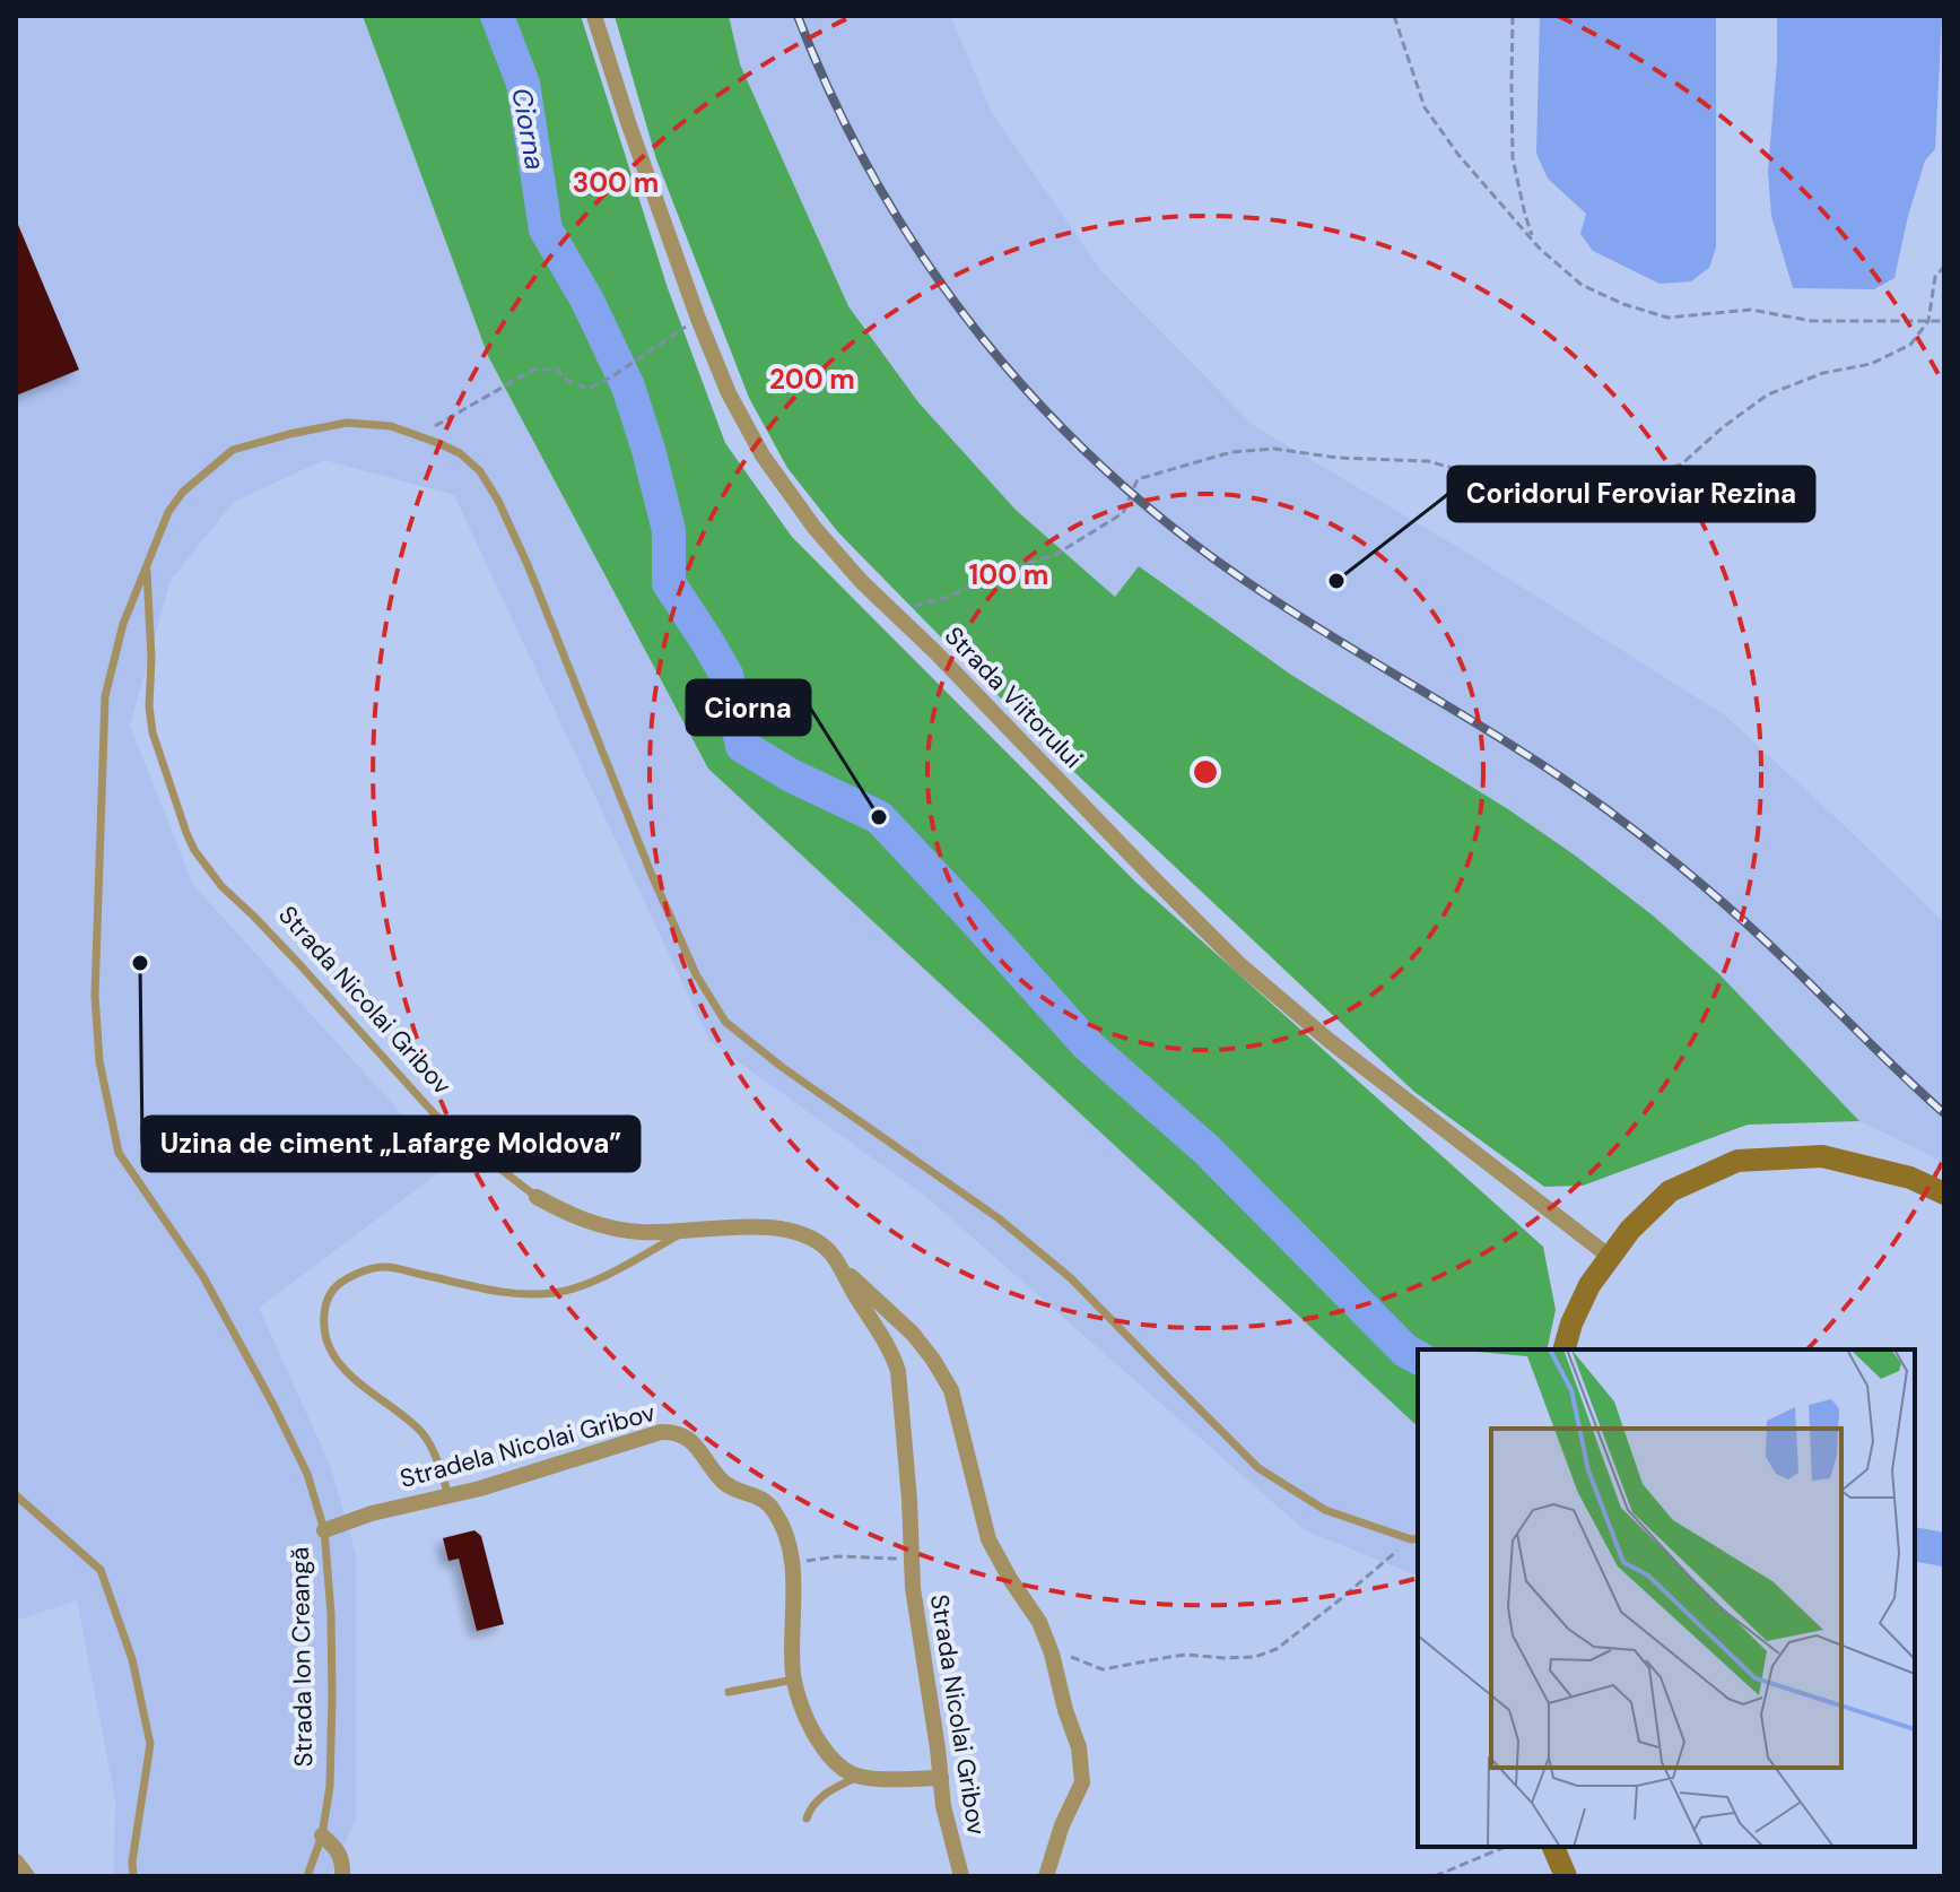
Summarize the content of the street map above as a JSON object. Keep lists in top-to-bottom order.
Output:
{
  "streets": {
    "street": ["Strada Viitorului", "Strada Nicolai Gribov", "Stradela Nicolai Gribov"],
    "lane": ["Strada Ion Creangă"]
  },
  "crossings": [
    ["Strada Nicolai Gribov", "Strada Ion Creangă"],
    ["Stradela Nicolai Gribov", "Strada Ion Creangă"]
  ],
  "water": ["Ciorna"],
  "places": ["Coridorul Feroviar Rezina", "Ciorna", "Uzina de ciment „Lafarge Moldova”"],
  "rings": ["300 m", "200 m", "100 m"]
}
